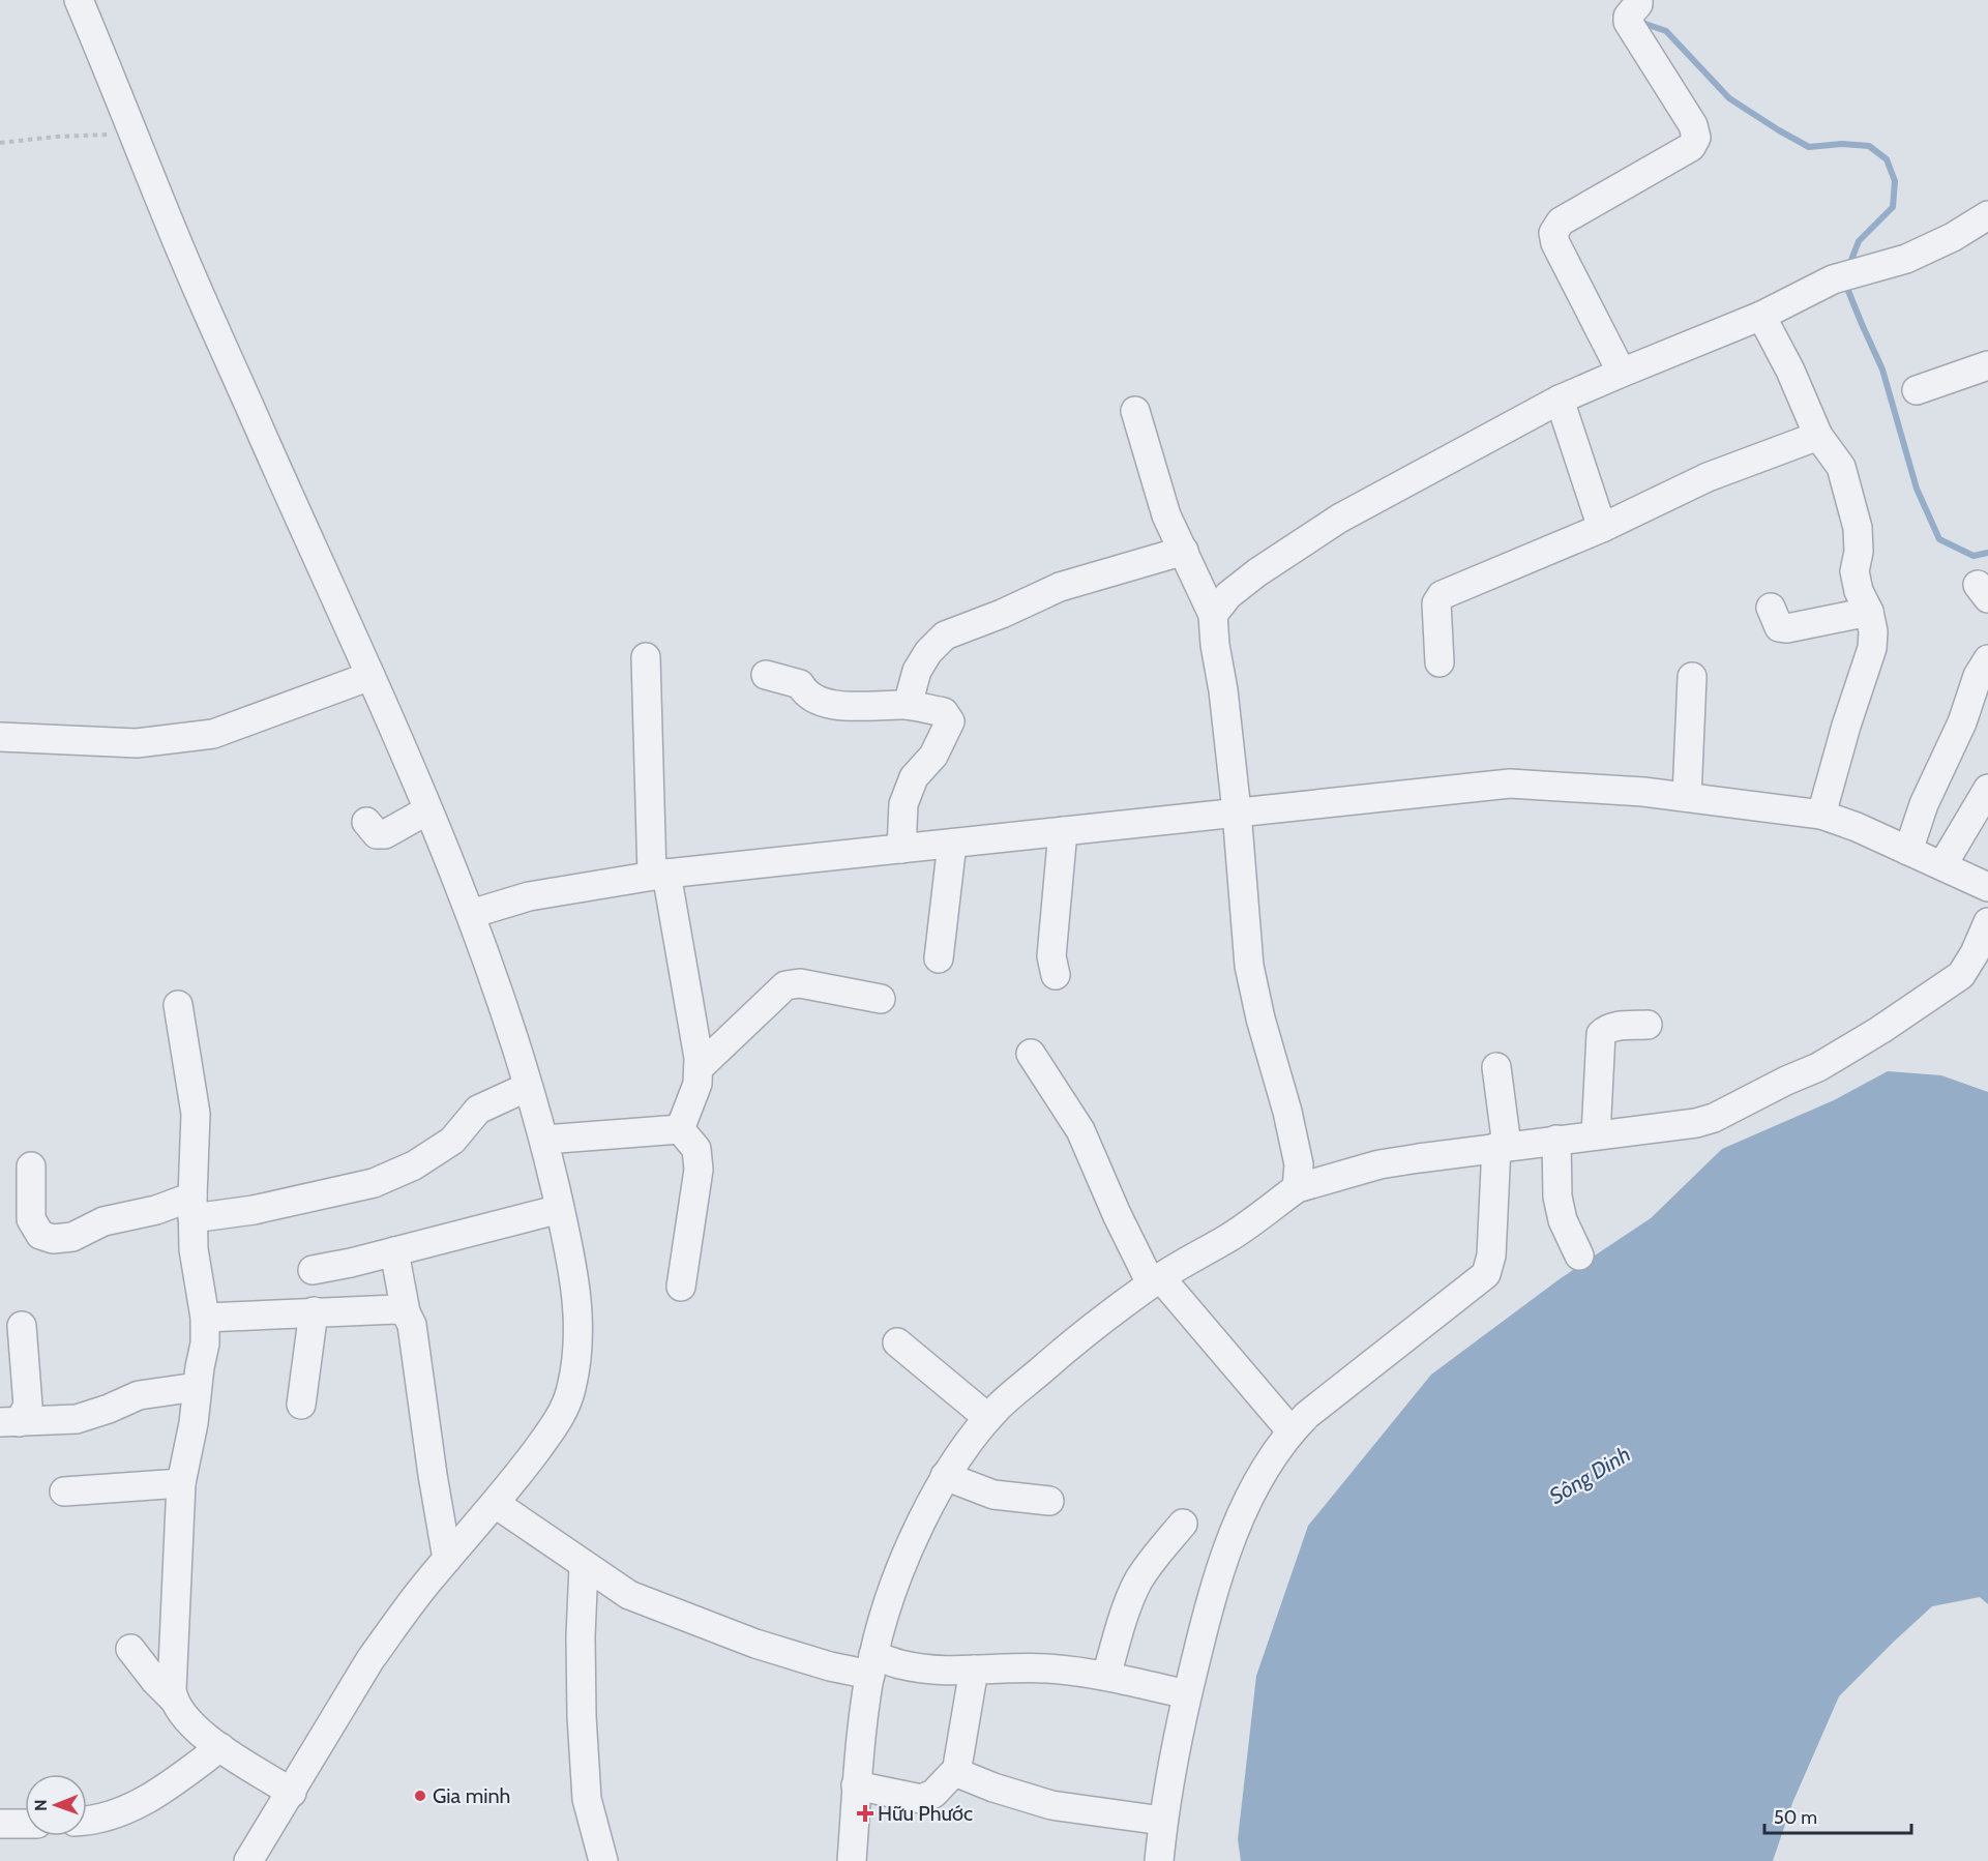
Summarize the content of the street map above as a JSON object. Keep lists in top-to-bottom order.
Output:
{
  "water": ["Sông Dinh"],
  "places": {
    "other": ["Gia minh"],
    "health": ["Hữu Phước"]
  },
  "scale_bar": "50 m",
  "north": "left"
}
